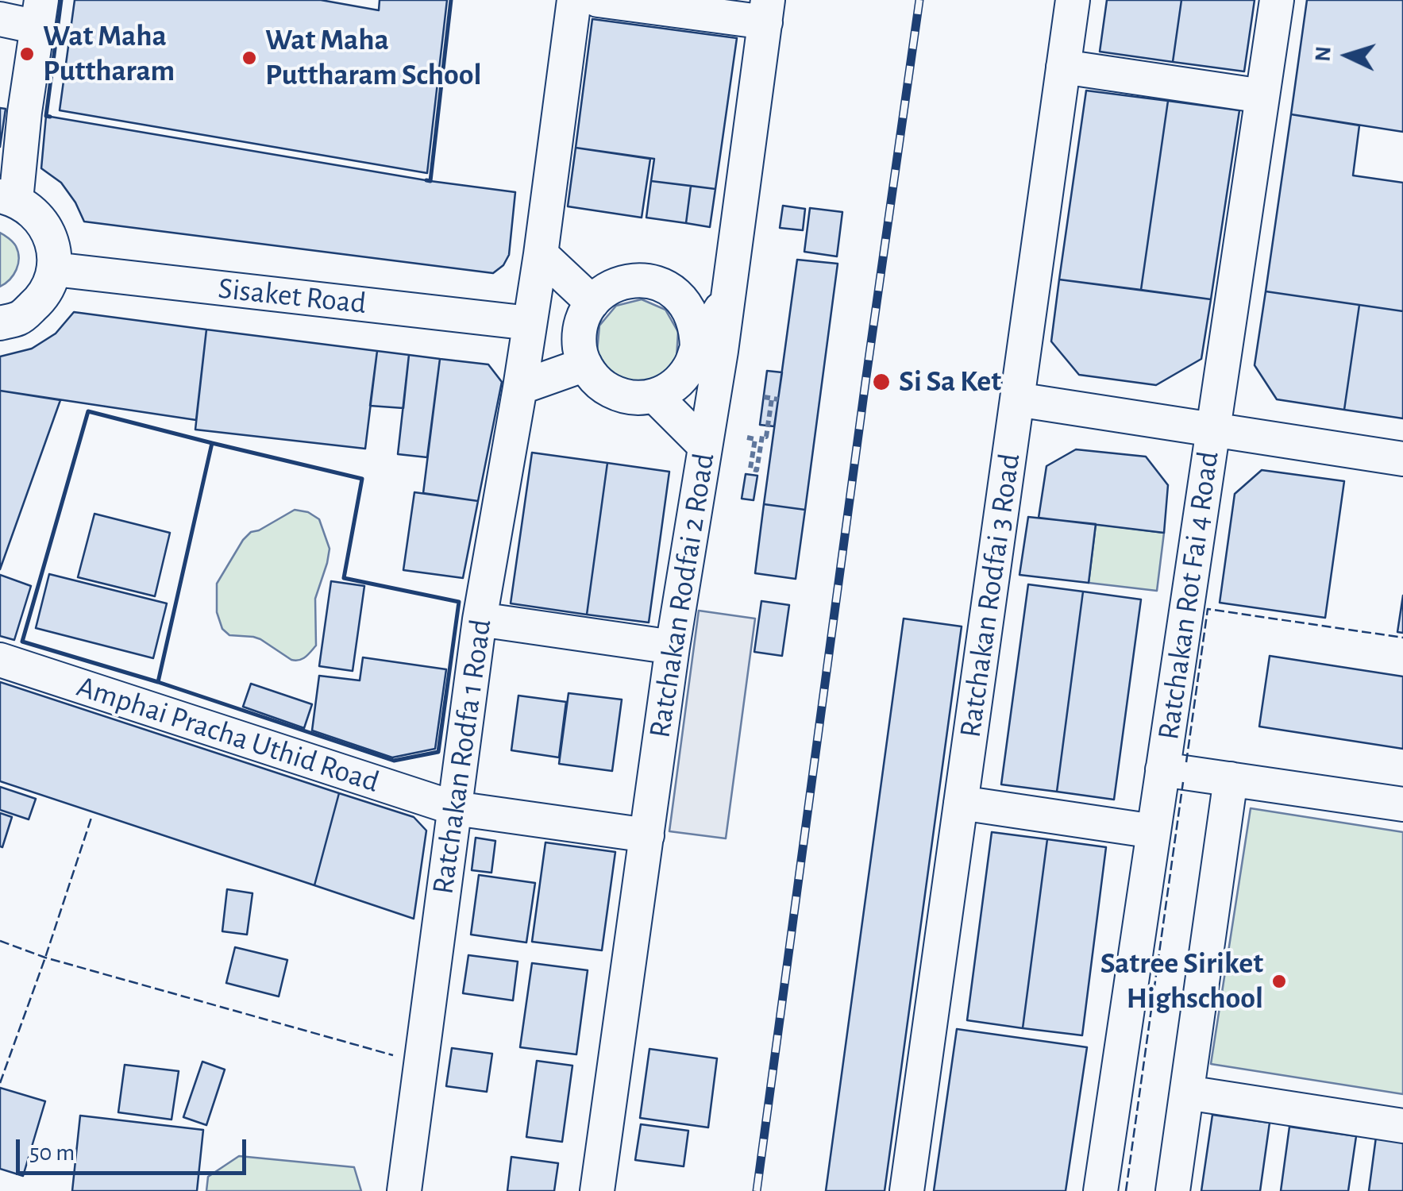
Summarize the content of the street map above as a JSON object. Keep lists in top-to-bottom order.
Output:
{
  "streets": {
    "street": [
      "Sisaket Road",
      "Ratchakan Rodfai 2 Road",
      "Ratchakan Rodfai 3 Road",
      "Ratchakan Rot Fai 4 Road",
      "Amphai Pracha Uthid Road",
      "Ratchakan Rodfa 1 Road"
    ]
  },
  "crossings": [
    ["Sisaket Road", "Ratchakan Rodfa 1 Road"],
    ["Ratchakan Rodfai 2 Road", "Amphai Pracha Uthid Road"],
    ["Amphai Pracha Uthid Road", "Ratchakan Rodfa 1 Road"]
  ],
  "places": [
    "Wat Maha Puttharam",
    "Wat Maha Puttharam School",
    "Si Sa Ket",
    "Satree Siriket Highschool"
  ],
  "scale_bar": "50 m",
  "north": "left"
}
